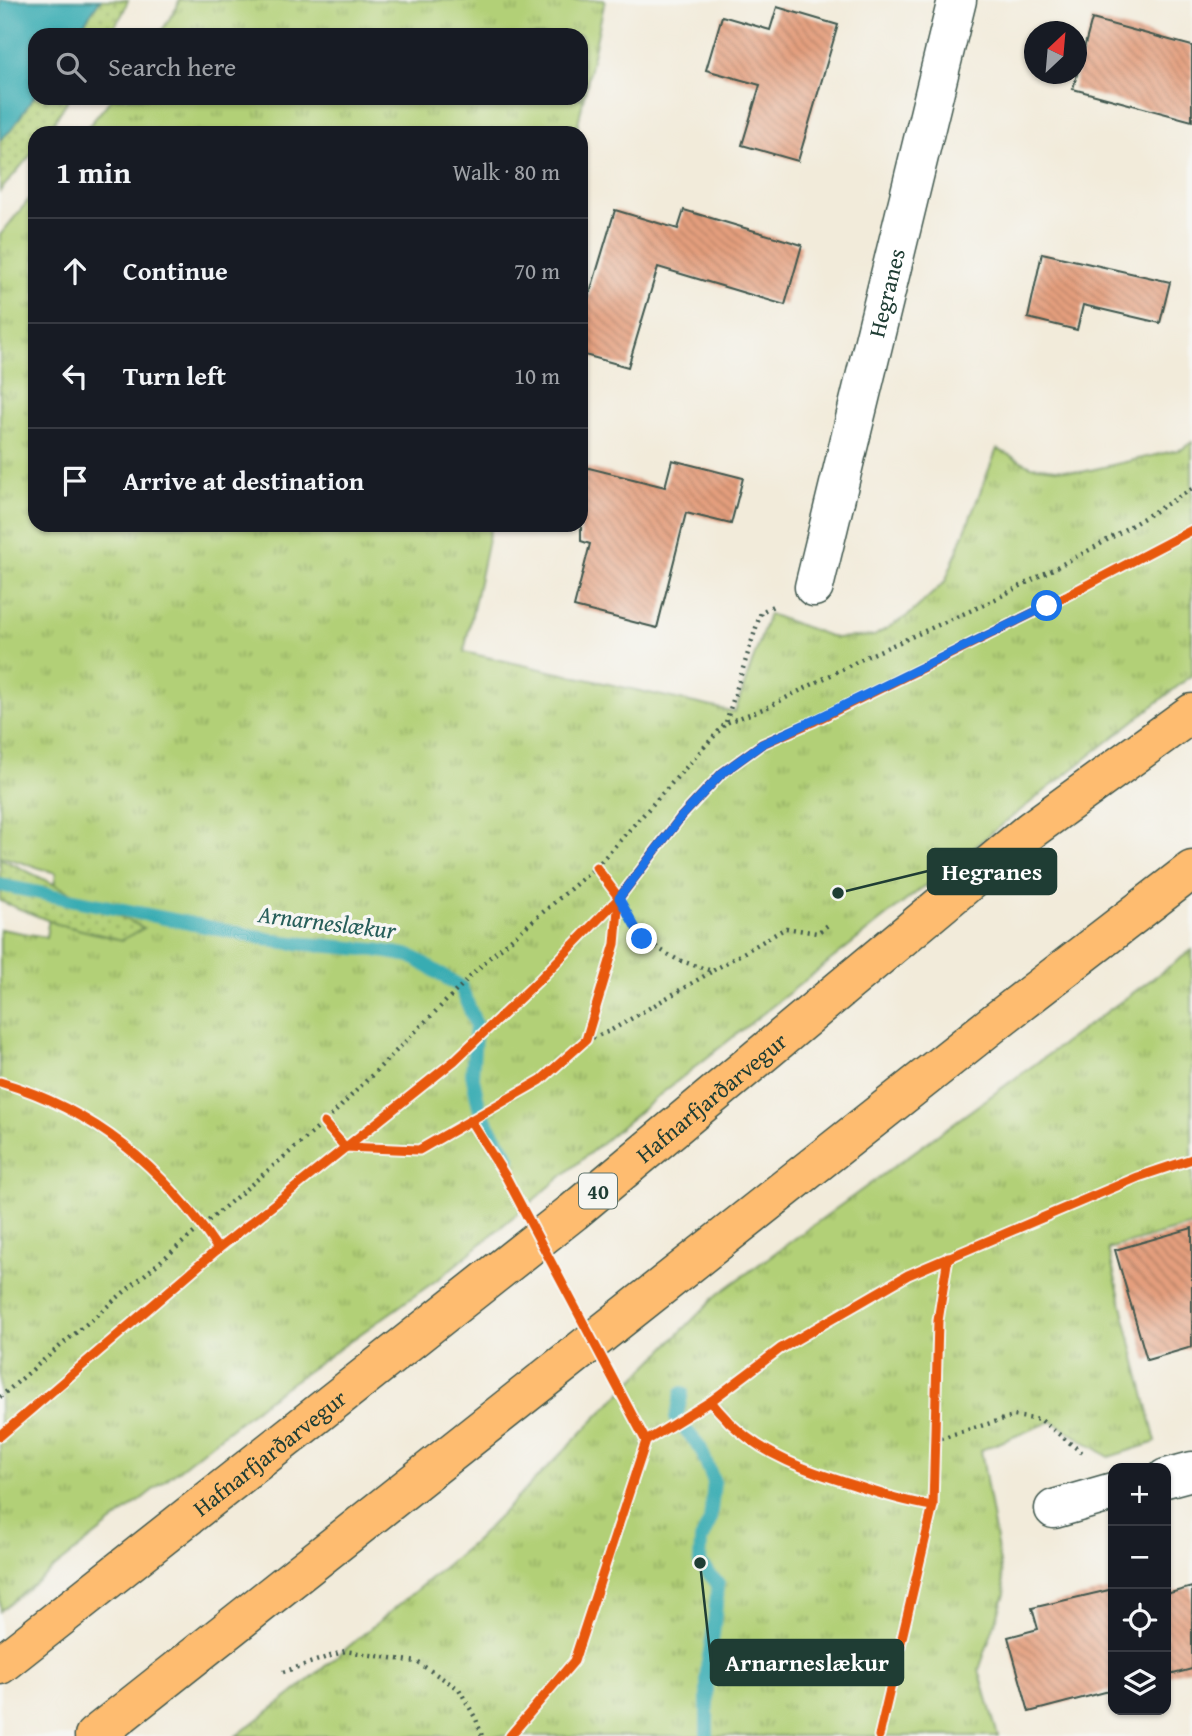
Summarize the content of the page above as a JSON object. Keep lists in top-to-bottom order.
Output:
{
  "streets": {
    "main road": ["Hafnarfjarðarvegur", "40"],
    "street": ["Hegranes"]
  },
  "water": ["Arnarneslækur"],
  "places": ["Hegranes", "Arnarneslækur"],
  "north": "top right",
  "page": {
    "search": "Search here",
    "heading": ["1 min", "Walk · 80 m"],
    "list": [
      ["Continue", "70 m"],
      ["Turn left", "10 m"],
      "Arrive at destination"
    ],
    "map_buttons": ["+", "−"]
  }
}
